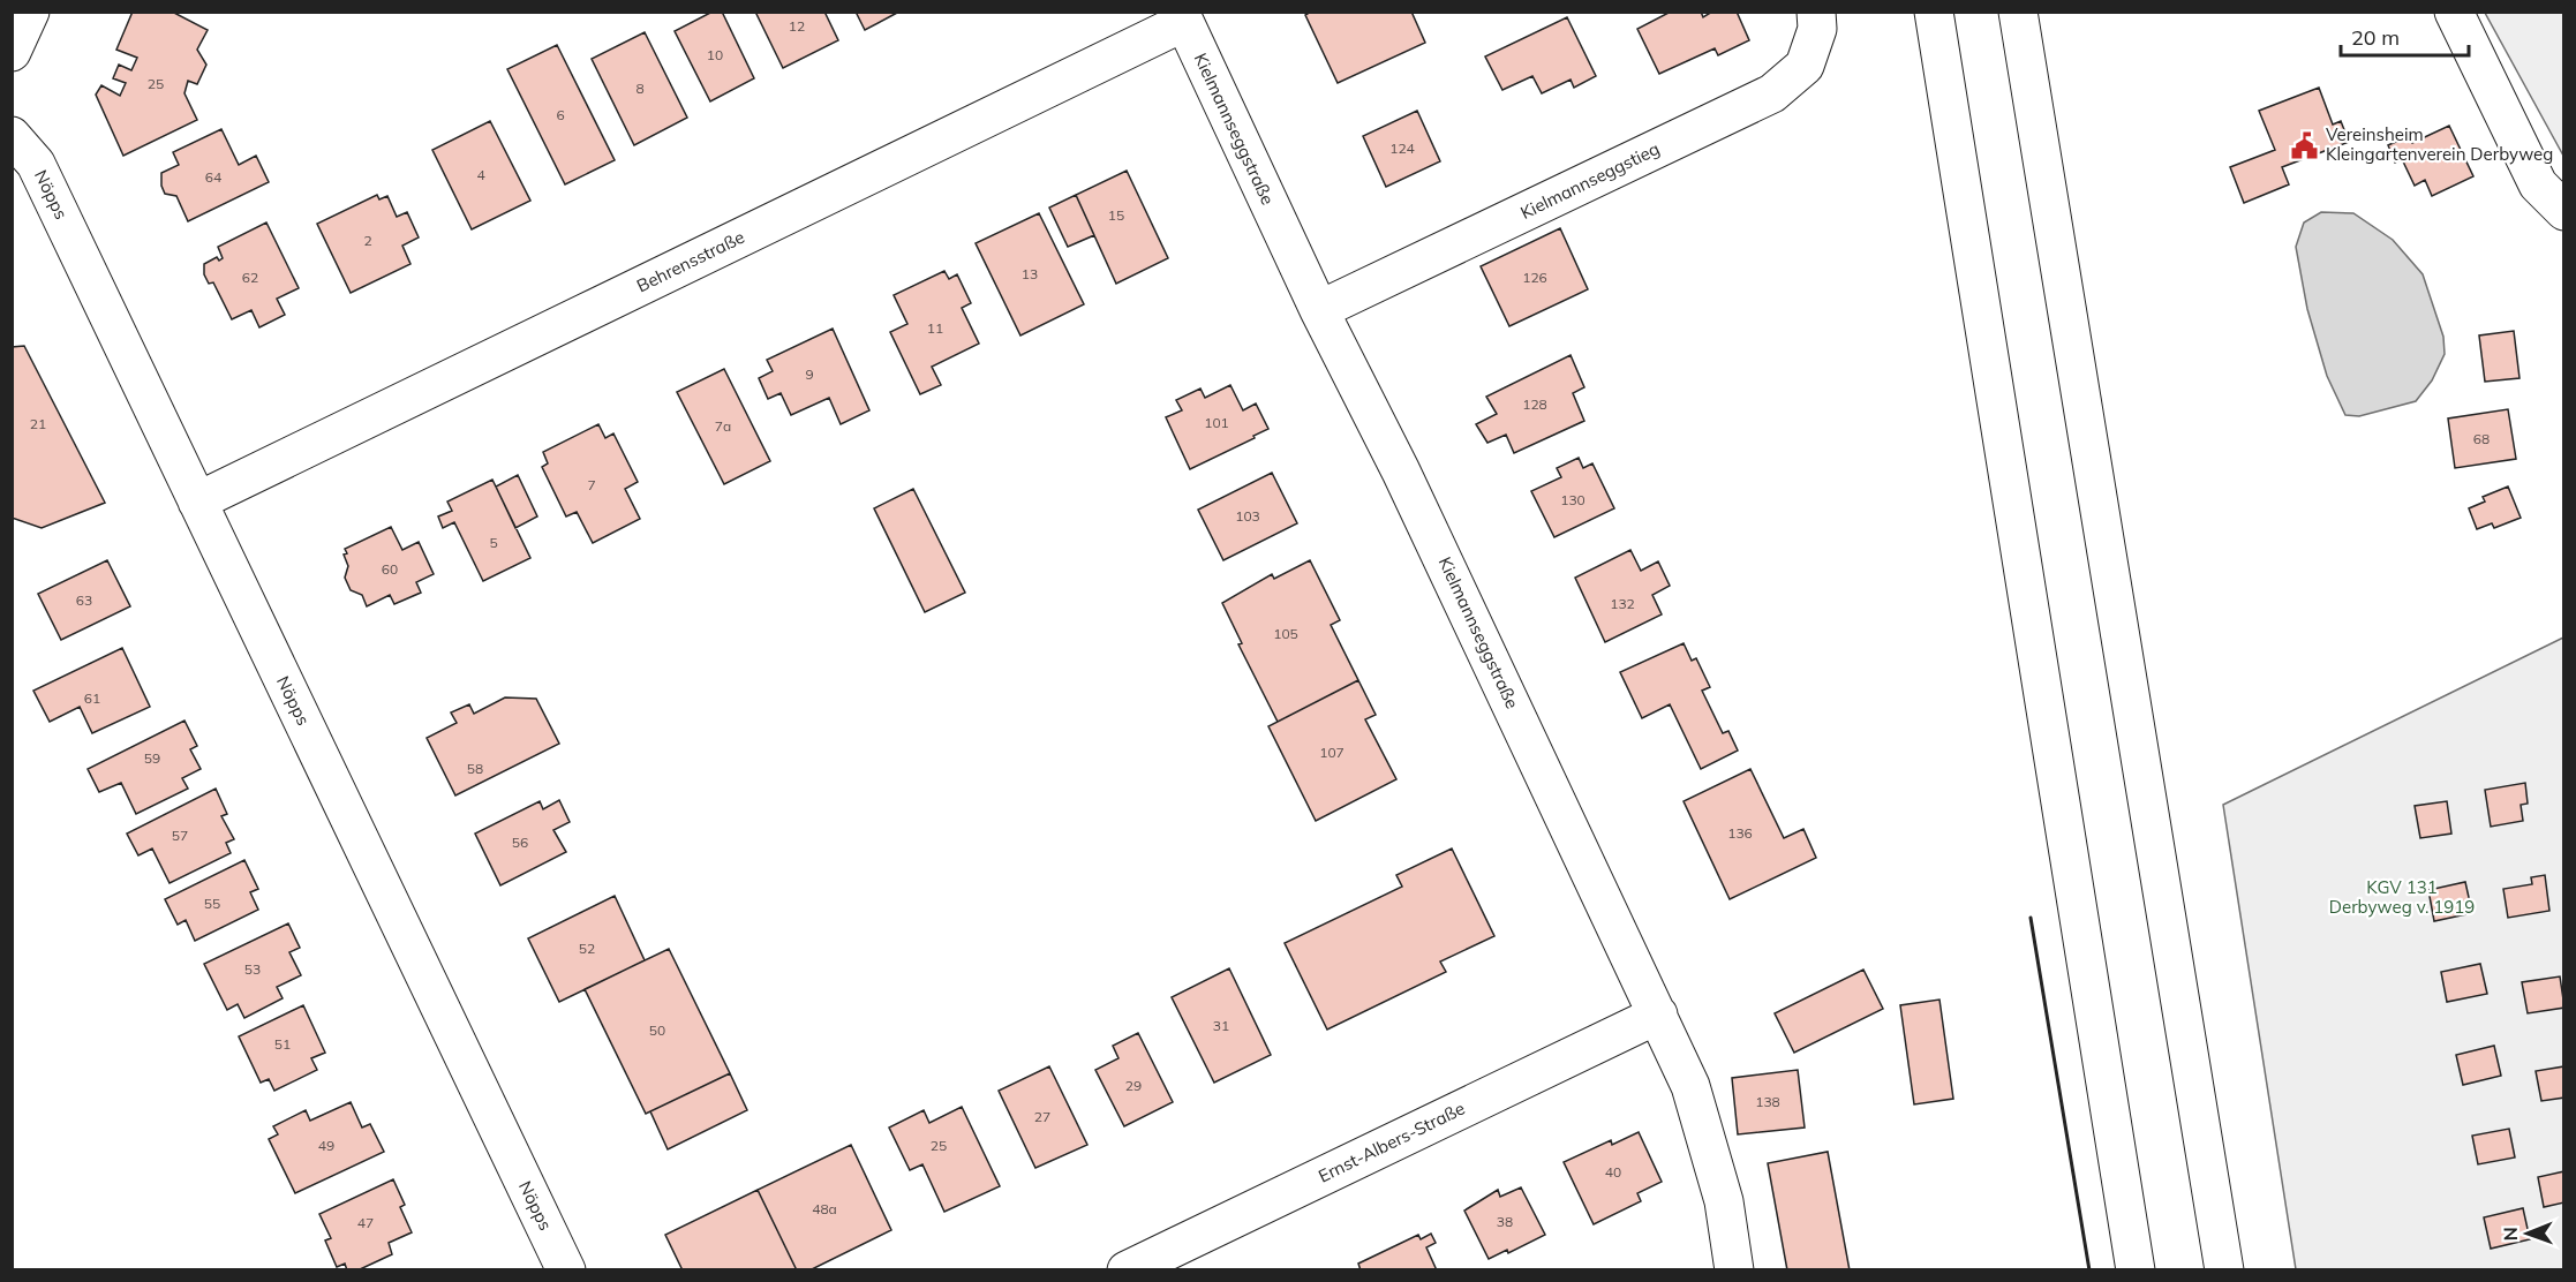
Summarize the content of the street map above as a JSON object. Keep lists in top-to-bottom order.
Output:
{
  "streets": {
    "main road": [
      "Kielmannseggstraße",
      "Kielmannseggstieg",
      "Nöpps",
      "Behrensstraße",
      "Ernst-Albers-Straße"
    ]
  },
  "crossings": [
    ["Kielmannseggstraße", "Kielmannseggstieg"],
    ["Kielmannseggstraße", "Behrensstraße"],
    ["Kielmannseggstraße", "Ernst-Albers-Straße"],
    ["Nöpps", "Behrensstraße"]
  ],
  "parks": ["KGV 131 Derbyweg v. 1919"],
  "places": {
    "public building": ["Vereinsheim Kleingartenverein Derbyweg"]
  },
  "house_numbers": [
    "12",
    "10",
    "25",
    "8",
    "6",
    "124",
    "4",
    "64",
    "15",
    "2",
    "13",
    "62",
    "126",
    "11",
    "9",
    "128",
    "101",
    "21",
    "7a",
    "68",
    "7",
    "130",
    "103",
    "5",
    "60",
    "63",
    "132",
    "105",
    "61",
    "107",
    "59",
    "58",
    "136",
    "57",
    "56",
    "55",
    "52",
    "53",
    "31",
    "50",
    "51",
    "29",
    "138",
    "27",
    "49",
    "25",
    "40",
    "48a",
    "38",
    "47"
  ],
  "scale_bar": "20 m",
  "north": "left"
}
